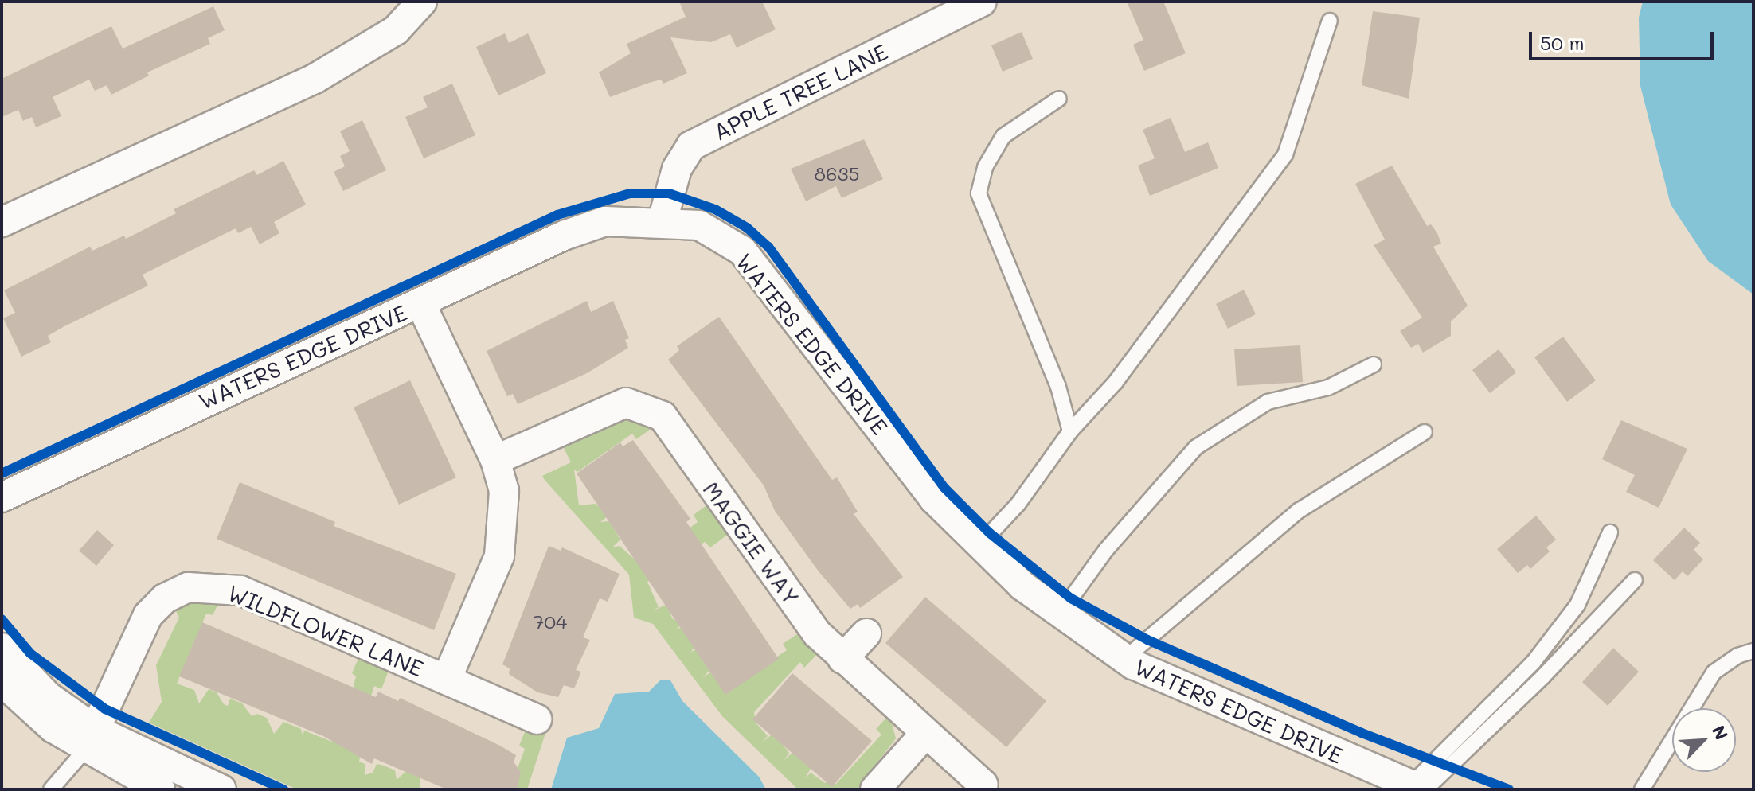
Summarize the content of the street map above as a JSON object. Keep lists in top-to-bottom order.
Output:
{
  "streets": {
    "street": [
      "APPLE TREE LANE",
      "WATERS EDGE DRIVE",
      "MAGGIE WAY",
      "WILDFLOWER LANE"
    ]
  },
  "crossings": [
    ["APPLE TREE LANE", "WATERS EDGE DRIVE"]
  ],
  "house_numbers": ["8635", "704"],
  "scale_bar": "50 m",
  "north": "top right"
}
